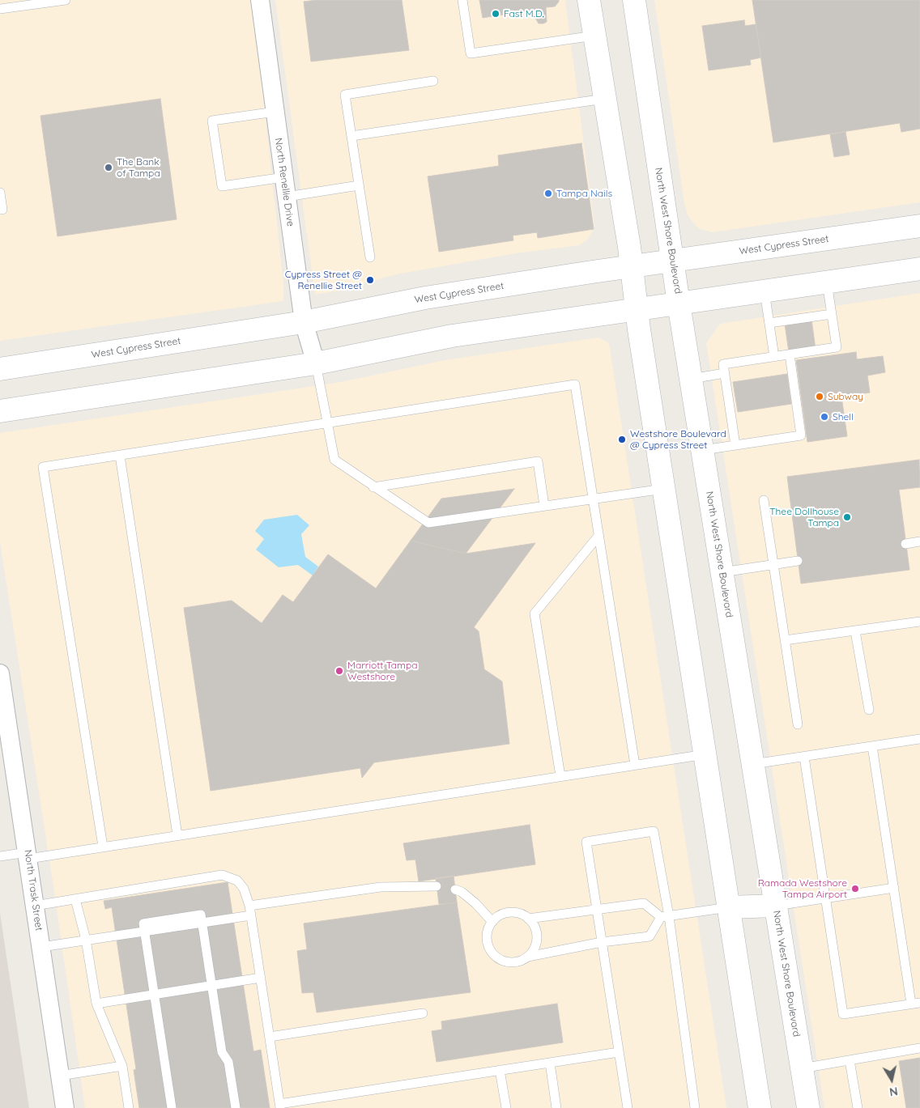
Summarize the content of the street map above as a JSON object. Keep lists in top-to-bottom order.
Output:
{
  "streets": {
    "main road": ["North West Shore Boulevard", "West Cypress Street"],
    "street": ["North Renellie Drive", "North Trask Street"]
  },
  "crossings": [
    ["North Renellie Drive", "West Cypress Street"],
    ["North West Shore Boulevard", "West Cypress Street"]
  ],
  "places": [
    "Fast M.D.",
    "The Bank of Tampa",
    "Tampa Nails",
    "Cypress Street @ Renellie Street",
    "Subway",
    "Shell",
    "Westshore Boulevard @ Cypress Street",
    "Thee Dollhouse Tampa",
    "Marriott Tampa Westshore",
    "Ramada Westshore Tampa Airport"
  ],
  "north": "bottom"
}
